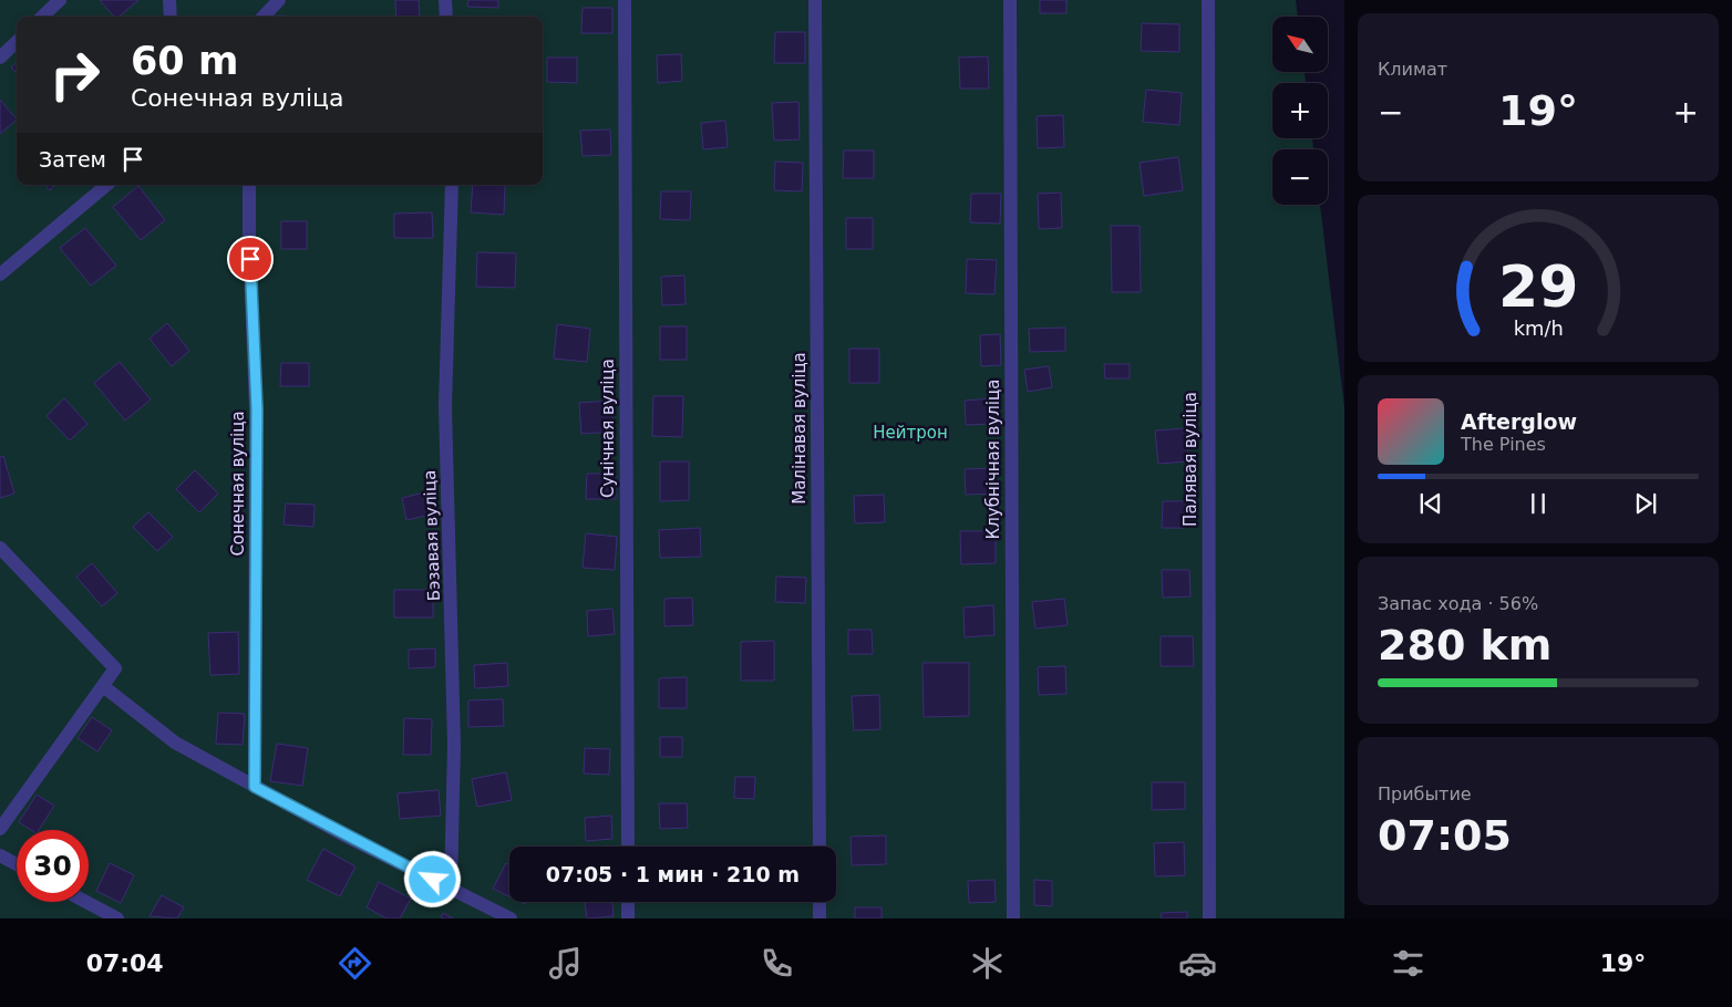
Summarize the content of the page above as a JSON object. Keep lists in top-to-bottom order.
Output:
{
  "streets": {
    "street": [
      "Сунічная вуліца",
      "Малінавая вуліца",
      "Клубнічная вуліца",
      "Палявая вуліца",
      "Сонечная вуліца",
      "Бэзавая вуліца"
    ]
  },
  "parks": ["Нейтрон"],
  "north": "top left",
  "page": {
    "tile": [
      "Климат",
      ["Запас хода · 56%", "280 km"],
      ["Прибытие", "07:05"]
    ],
    "map_buttons": ["+", "−"],
    "turn": ["60 m", "Сонечная вуліца"],
    "heat": ["−", "19°", "+"],
    "then": "Затем",
    "song": ["Afterglow", "The Pines"],
    "limit": "30",
    "trip": "07:05 · 1 мин · 210 m",
    "tabs": ["07:04", "19°"],
    "gauge": ["29", "km/h"]
  }
}
